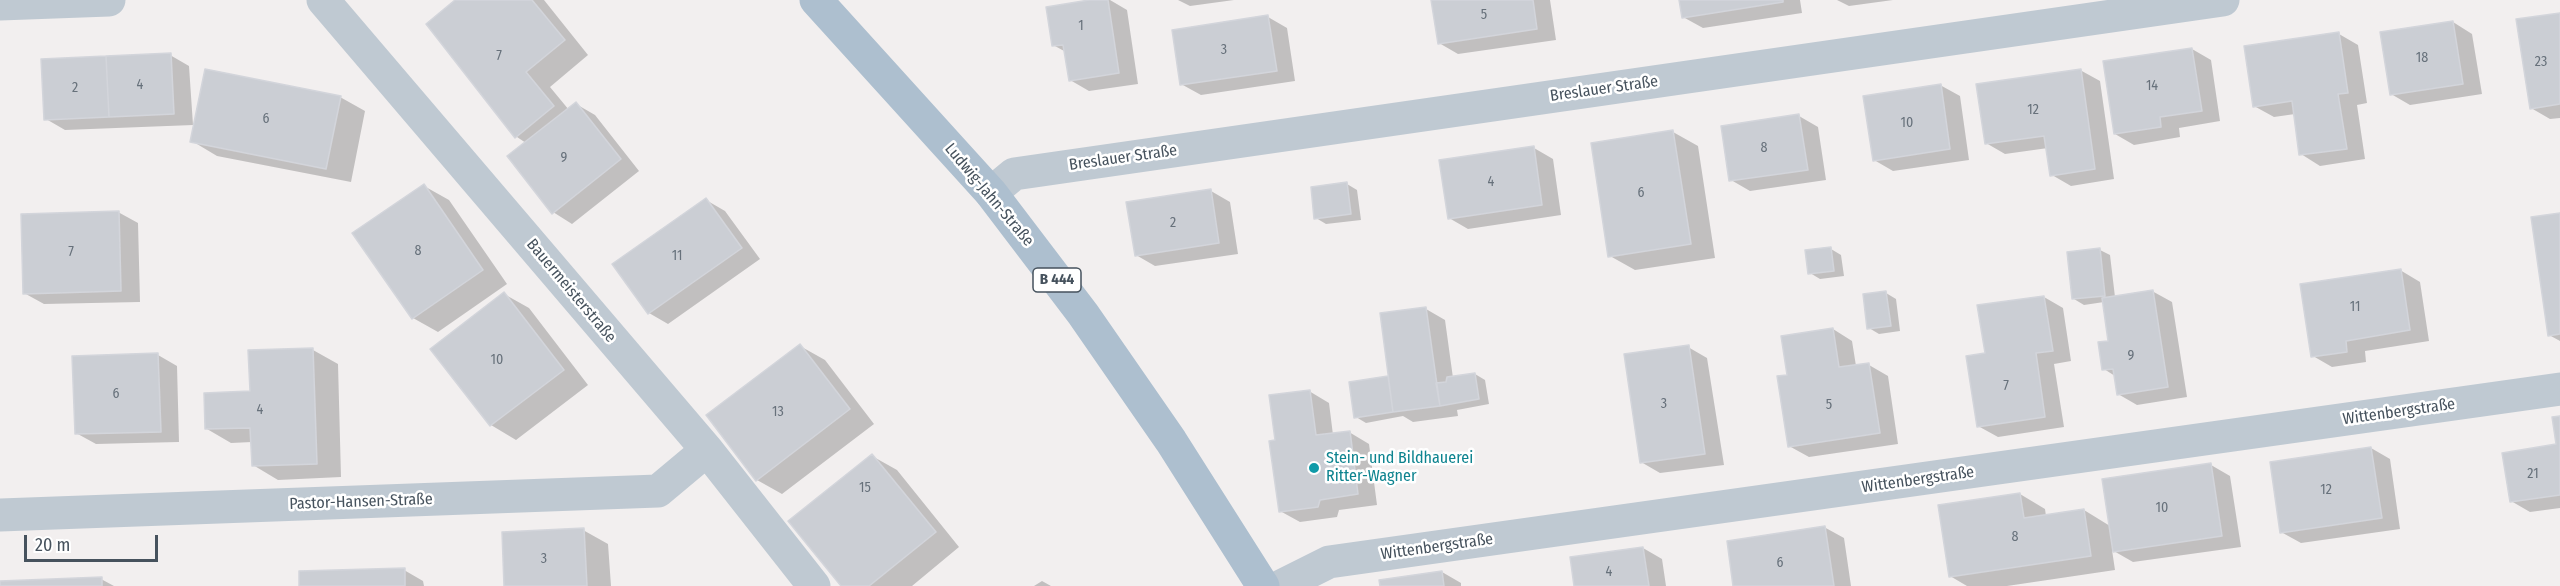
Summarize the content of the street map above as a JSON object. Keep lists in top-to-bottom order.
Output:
{
  "streets": {
    "main road": ["Ludwig-Jahn-Straße", "B 444"],
    "street": [
      "Breslauer Straße",
      "Bauermeisterstraße",
      "Wittenbergstraße",
      "Pastor-Hansen-Straße"
    ]
  },
  "crossings": [
    ["Breslauer Straße", "Ludwig-Jahn-Straße"],
    ["Bauermeisterstraße", "Pastor-Hansen-Straße"]
  ],
  "places": ["Stein- und Bildhauerei Ritter-Wagner"],
  "house_numbers": [
    "5",
    "1",
    "3",
    "7",
    "18",
    "23",
    "4",
    "14",
    "2",
    "12",
    "6",
    "10",
    "8",
    "9",
    "4",
    "6",
    "2",
    "8",
    "7",
    "11",
    "11",
    "9",
    "10",
    "7",
    "6",
    "3",
    "5",
    "4",
    "13",
    "21",
    "15",
    "12",
    "10",
    "8",
    "3",
    "6",
    "4"
  ],
  "scale_bar": "20 m"
}
